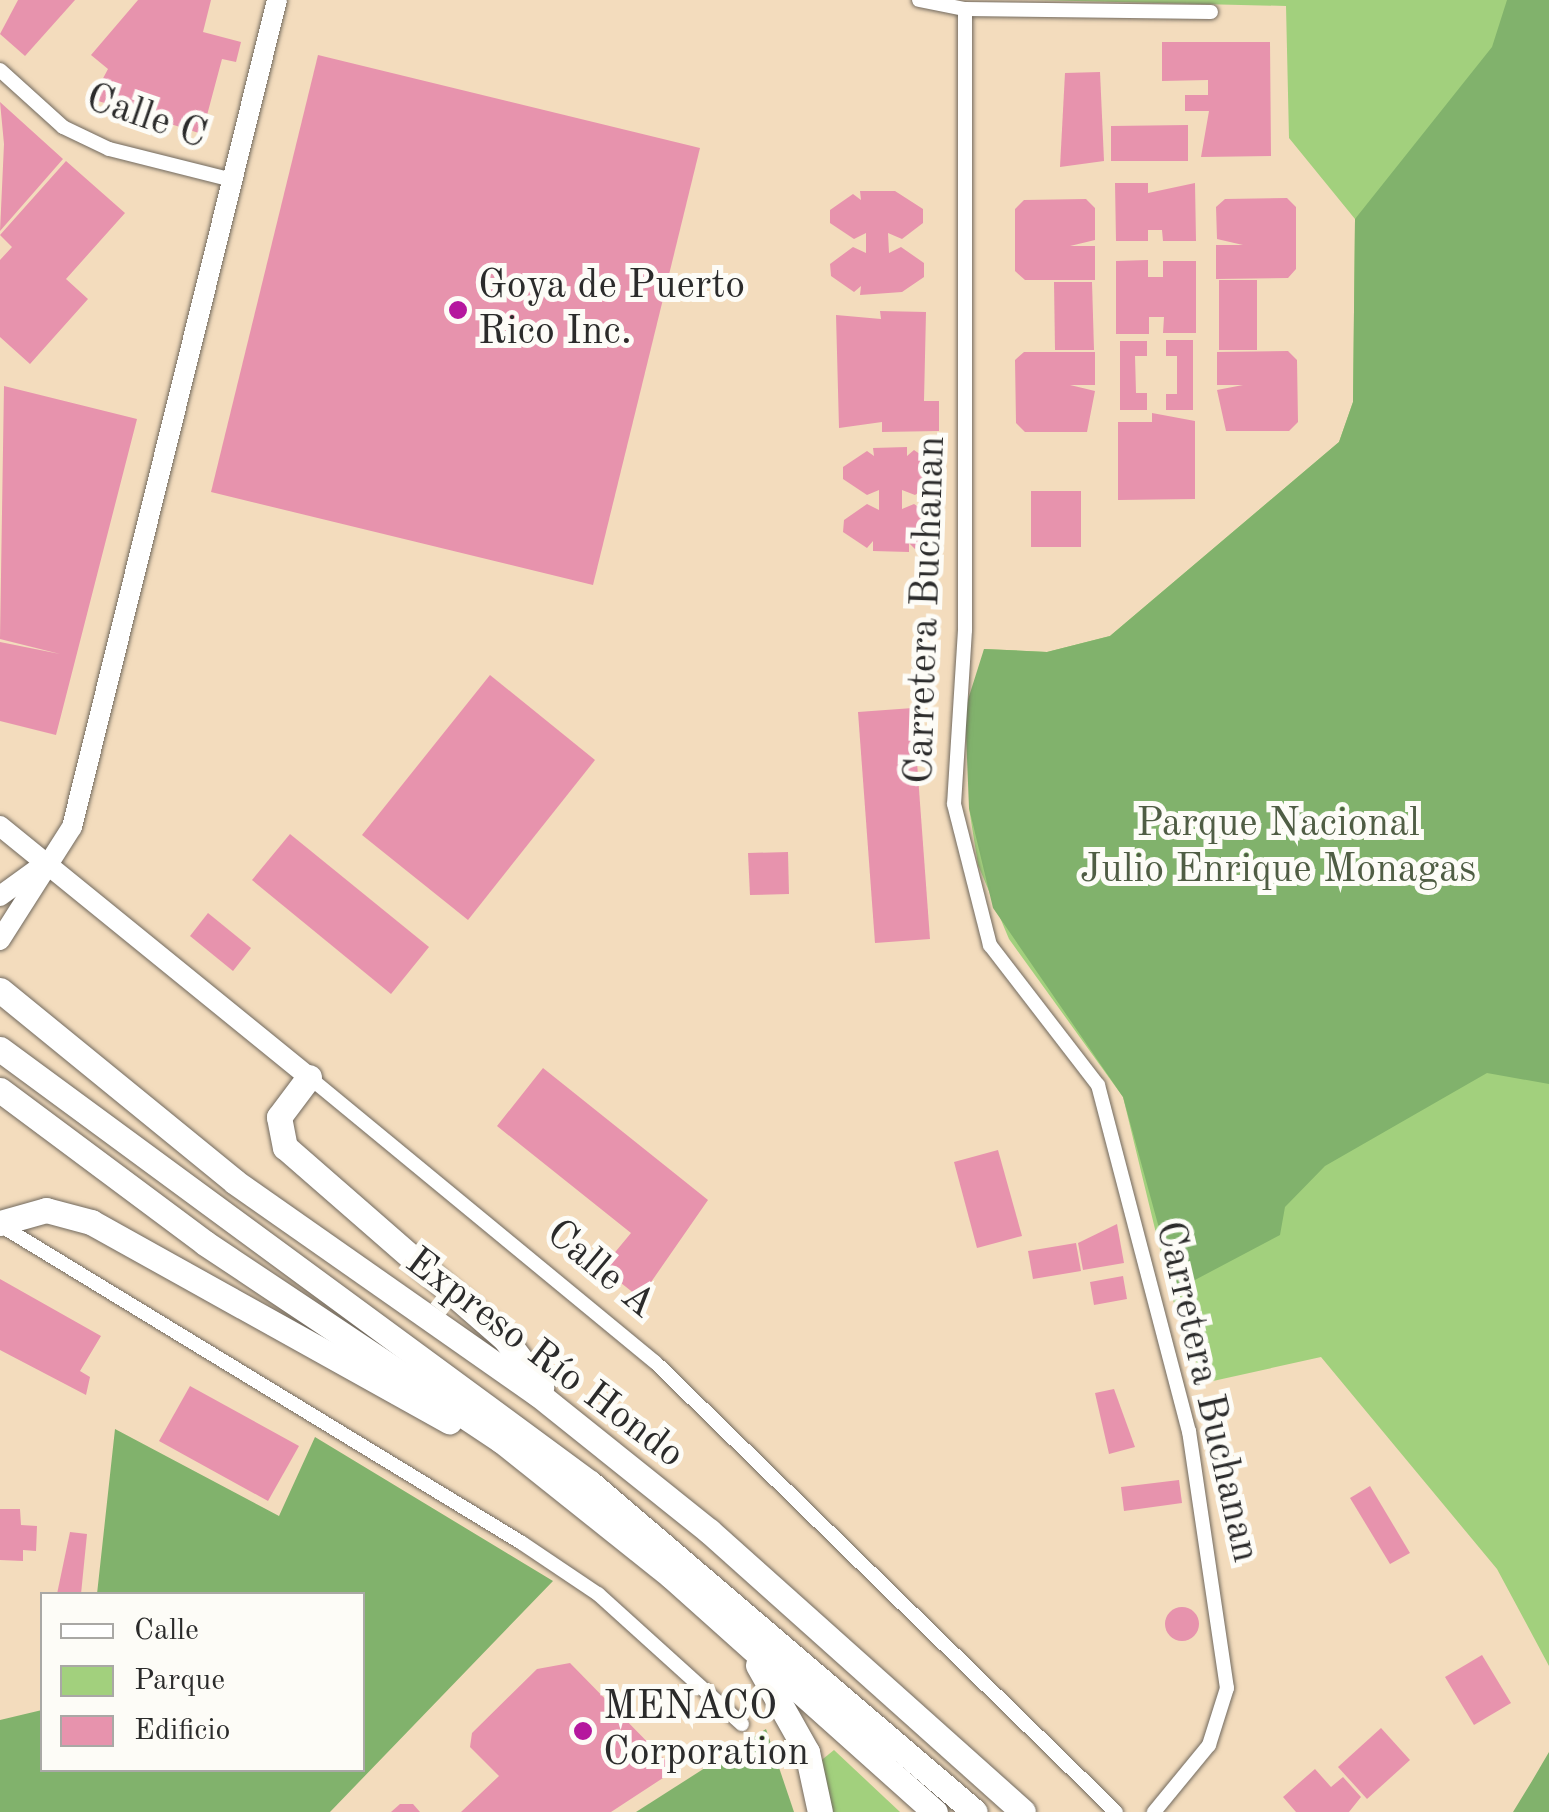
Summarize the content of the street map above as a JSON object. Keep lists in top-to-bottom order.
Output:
{
  "streets": {
    "highway": ["Expreso Río Hondo"],
    "street": ["Calle C", "Carretera Buchanan", "Calle A"]
  },
  "parks": ["Parque Nacional Julio Enrique Monagas"],
  "places": ["Goya de Puerto Rico Inc.", "MENACO Corporation"],
  "legend": ["Calle", "Parque", "Edificio"]
}
